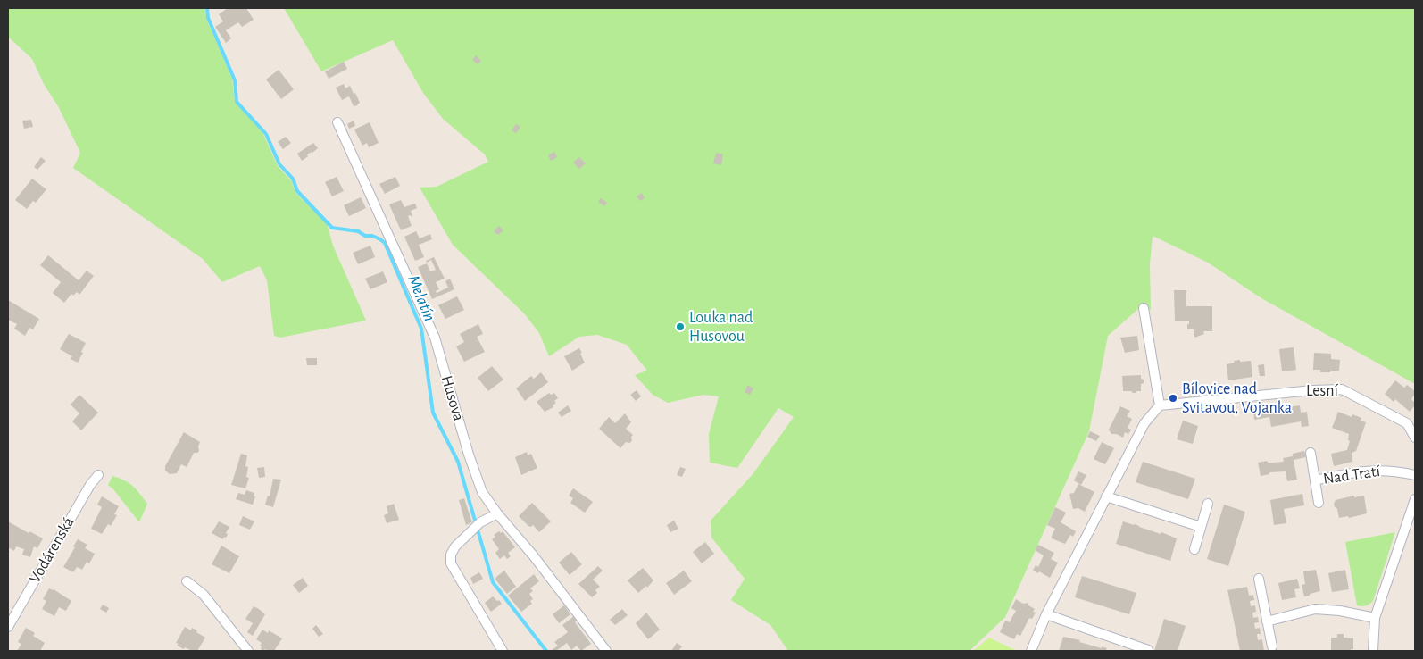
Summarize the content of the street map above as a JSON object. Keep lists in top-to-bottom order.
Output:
{
  "streets": {
    "street": [
      "Lesní",
      "Husova",
      "Nad Tratí",
      "Vodárenská"
    ]
  },
  "water": ["Melatín"],
  "places": ["Louka nad Husovou", "Bílovice nad Svitavou, Vojanka"]
}
